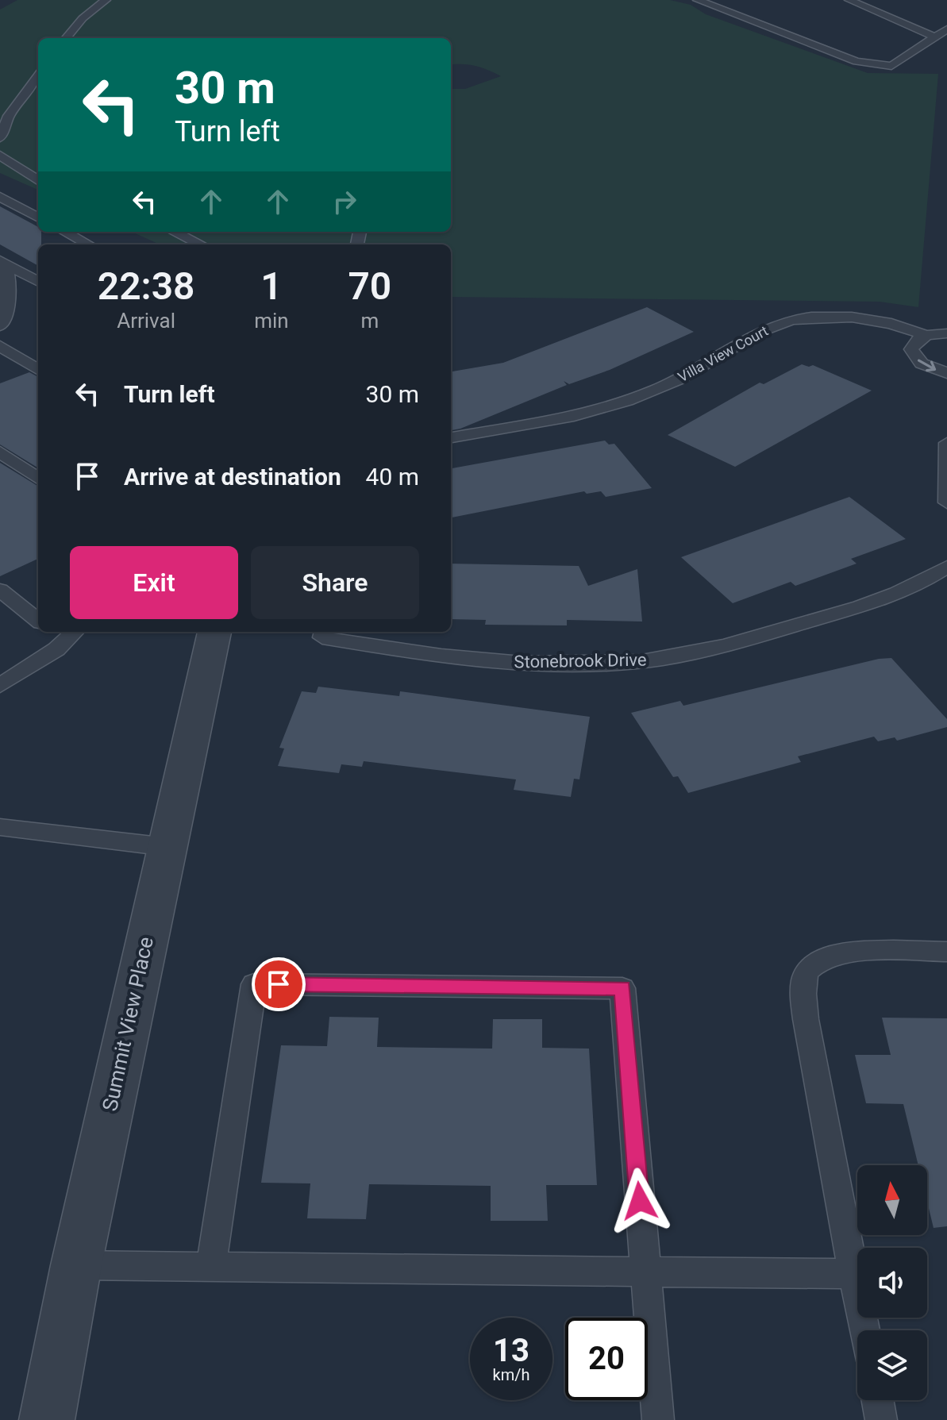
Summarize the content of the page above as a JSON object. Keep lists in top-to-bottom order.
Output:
{
  "streets": {
    "street": ["Summit View Place"],
    "lane": ["Villa View Court", "Stonebrook Drive"]
  },
  "north": "top",
  "page": {
    "turn": ["30 m", "Turn left"],
    "eta": [
      "22:38",
      "Arrival",
      "1",
      "min",
      "70",
      "m"
    ],
    "list": [
      {
        "name": "Turn left",
        "value": "30 m"
      },
      {
        "name": "Arrive at destination",
        "value": "40 m"
      }
    ],
    "buttons": ["Exit", "Share"],
    "speed": "13 km/h",
    "limit": "20"
  }
}
